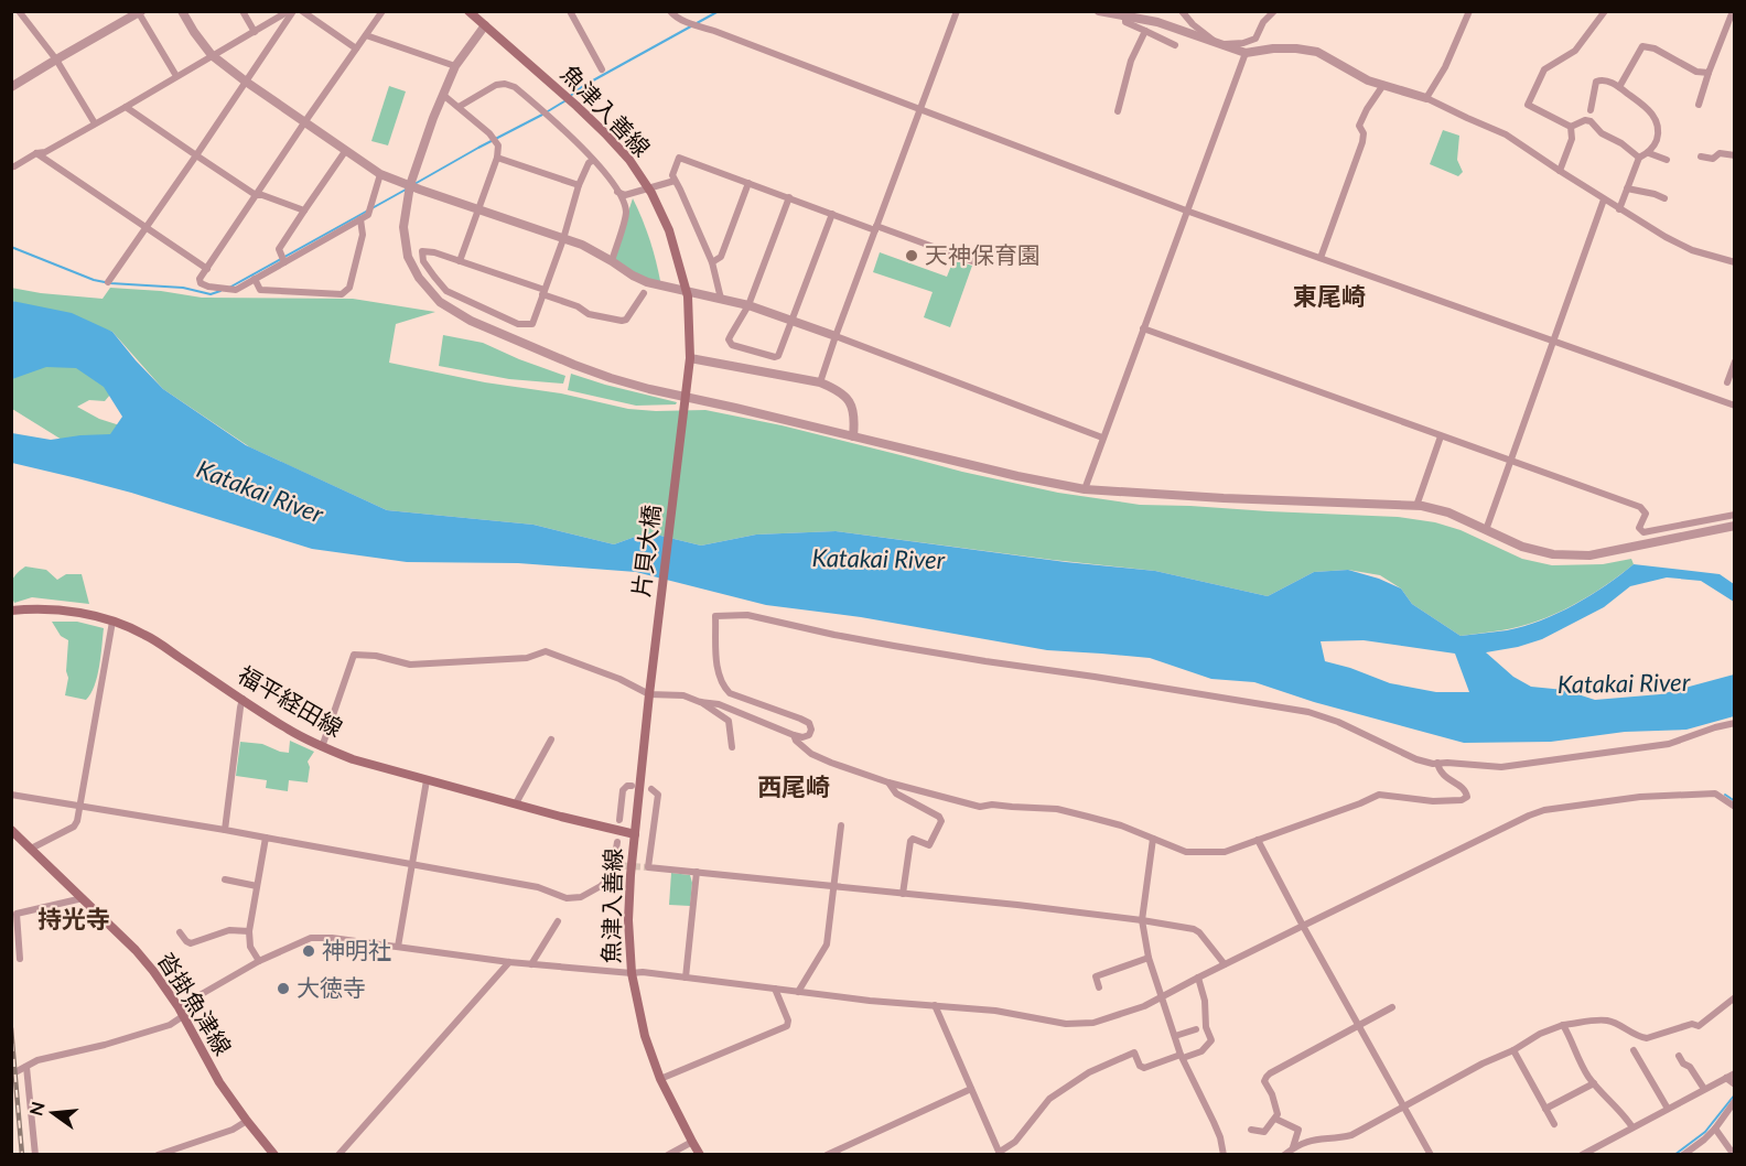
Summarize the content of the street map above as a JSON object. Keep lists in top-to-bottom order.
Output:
{
  "streets": {
    "main road": [
      "魚津入善線",
      "片貝大橋",
      "福平経田線",
      "沓掛魚津線"
    ]
  },
  "crossings": [
    ["魚津入善線", "片貝大橋"],
    ["魚津入善線", "福平経田線"]
  ],
  "districts": ["東尾崎", "西尾崎", "持光寺"],
  "water": ["Katakai River"],
  "places": ["天神保育園", "神明社", "大徳寺"],
  "north": "left"
}
